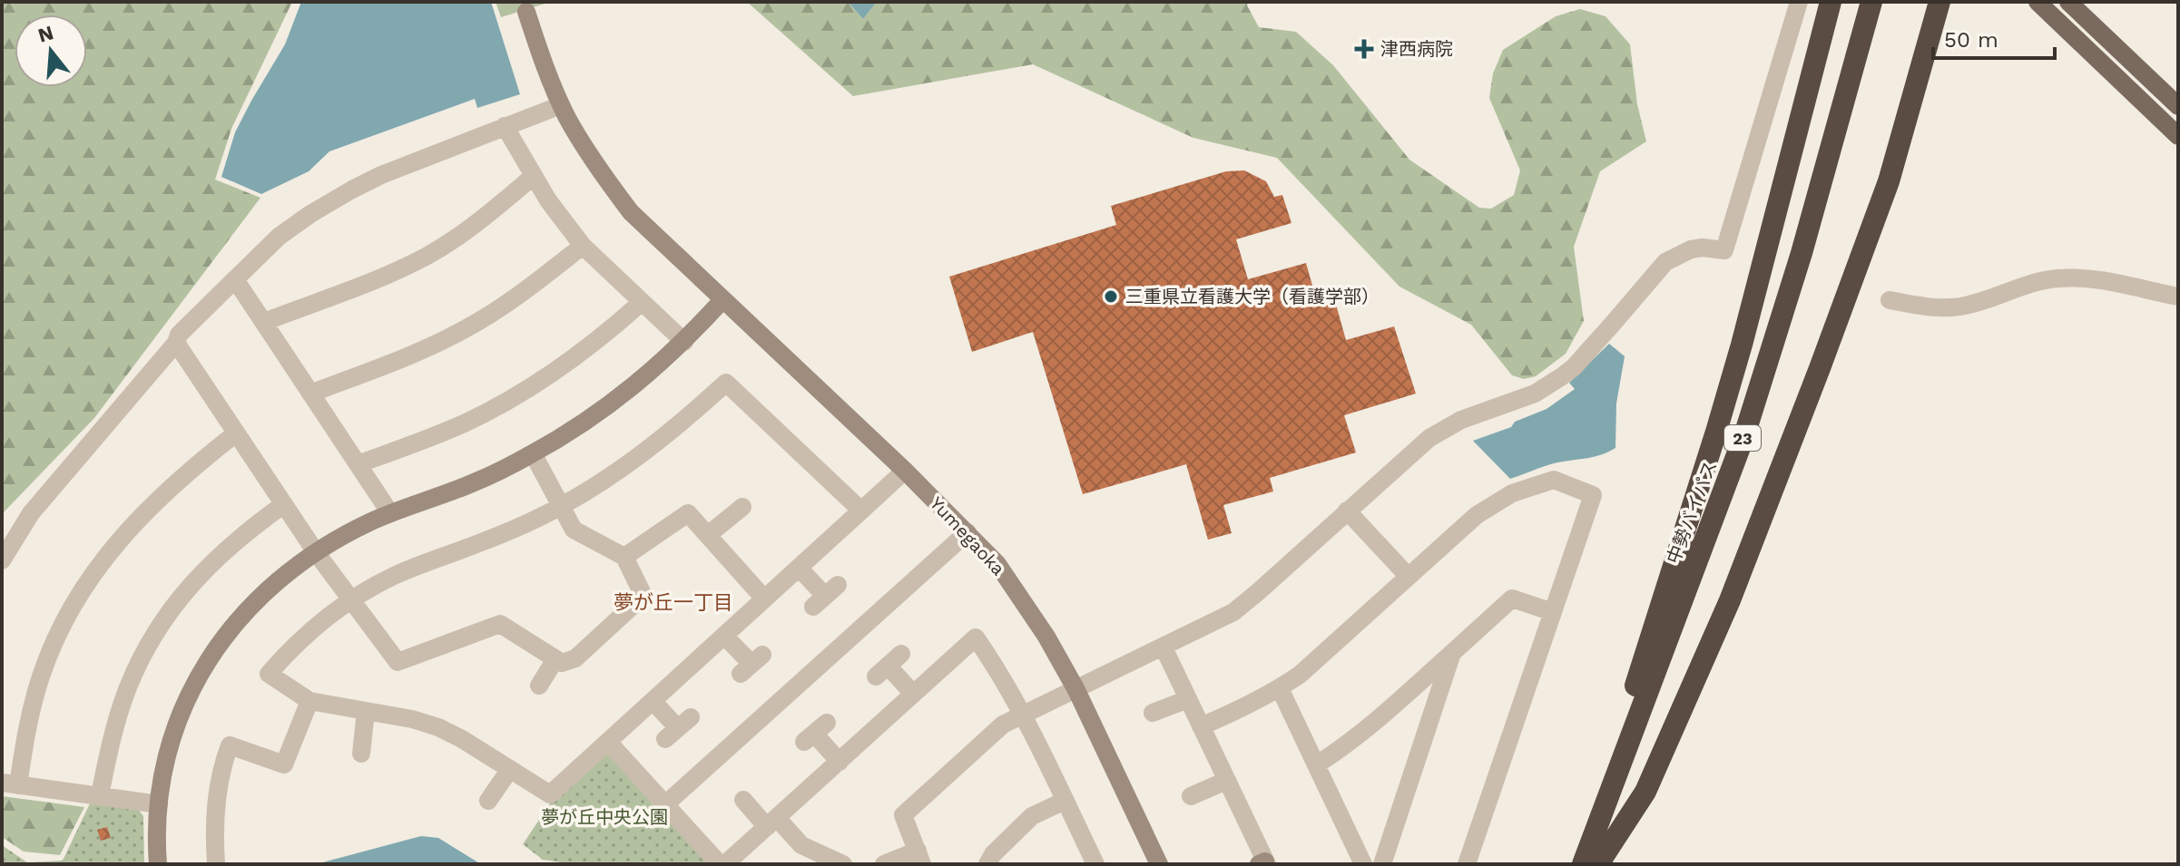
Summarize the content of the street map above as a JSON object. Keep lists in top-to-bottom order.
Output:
{
  "streets": {
    "highway": ["23", "中勢バイパス"],
    "street": ["Yumegaoka"]
  },
  "districts": ["夢が丘一丁目"],
  "parks": ["夢が丘中央公園"],
  "places": {
    "health": ["津西病院"],
    "other": ["三重県立看護大学（看護学部）"]
  },
  "scale_bar": "50 m",
  "north": "top"
}
